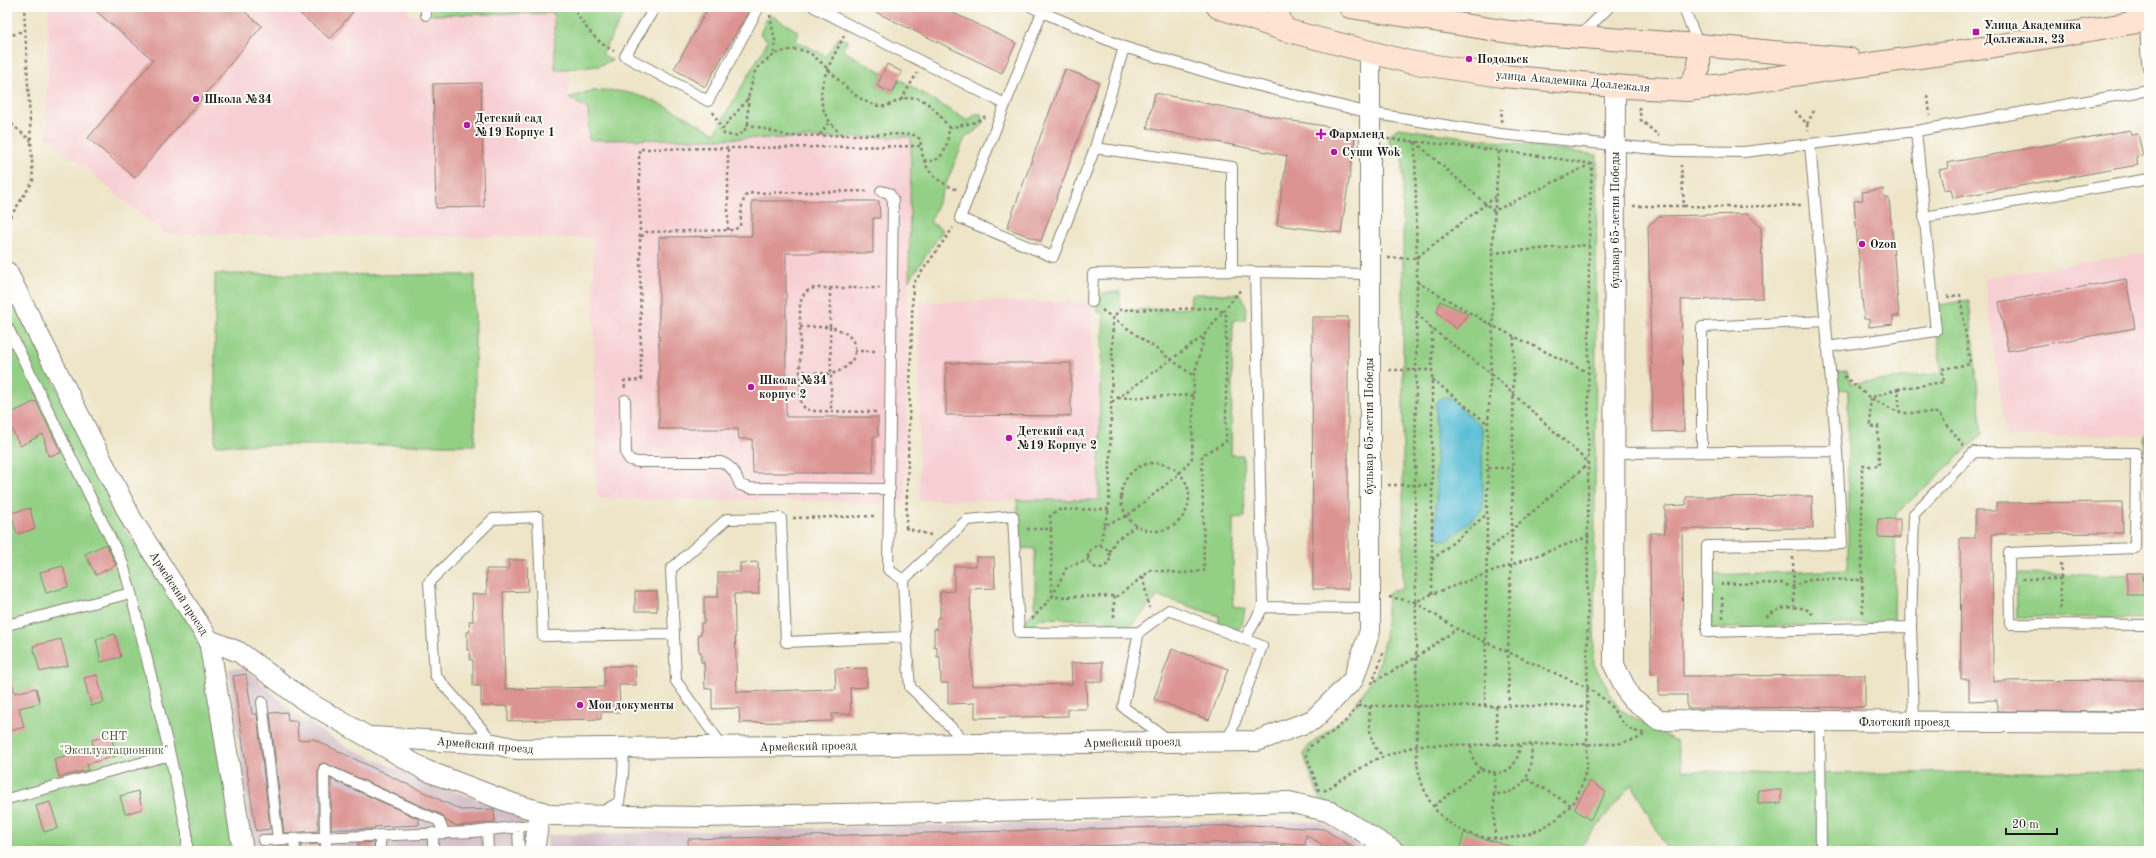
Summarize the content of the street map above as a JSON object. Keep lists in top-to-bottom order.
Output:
{
  "streets": {
    "main road": ["улица Академика Доллежаля"],
    "street": ["бульвар 65-летия Победы", "Армейский проезд", "Флотский проезд"]
  },
  "crossings": [
    ["улица Академика Доллежаля", "бульвар 65-летия Победы"],
    ["бульвар 65-летия Победы", "Армейский проезд"],
    ["бульвар 65-летия Победы", "Флотский проезд"]
  ],
  "parks": ["СНТ \"Эксплуатационник\""],
  "places": {
    "transit": ["Улица Академика Доллежаля, 23"],
    "other": [
      "Подольск",
      "Школа №34",
      "Детский сад №19 Корпус 1",
      "Суши Wok",
      "Ozon",
      "Школа №34 корпус 2",
      "Детский сад №19 Корпус 2",
      "Мои документы"
    ],
    "health": ["Фармленд"]
  },
  "scale_bar": "20 m"
}
